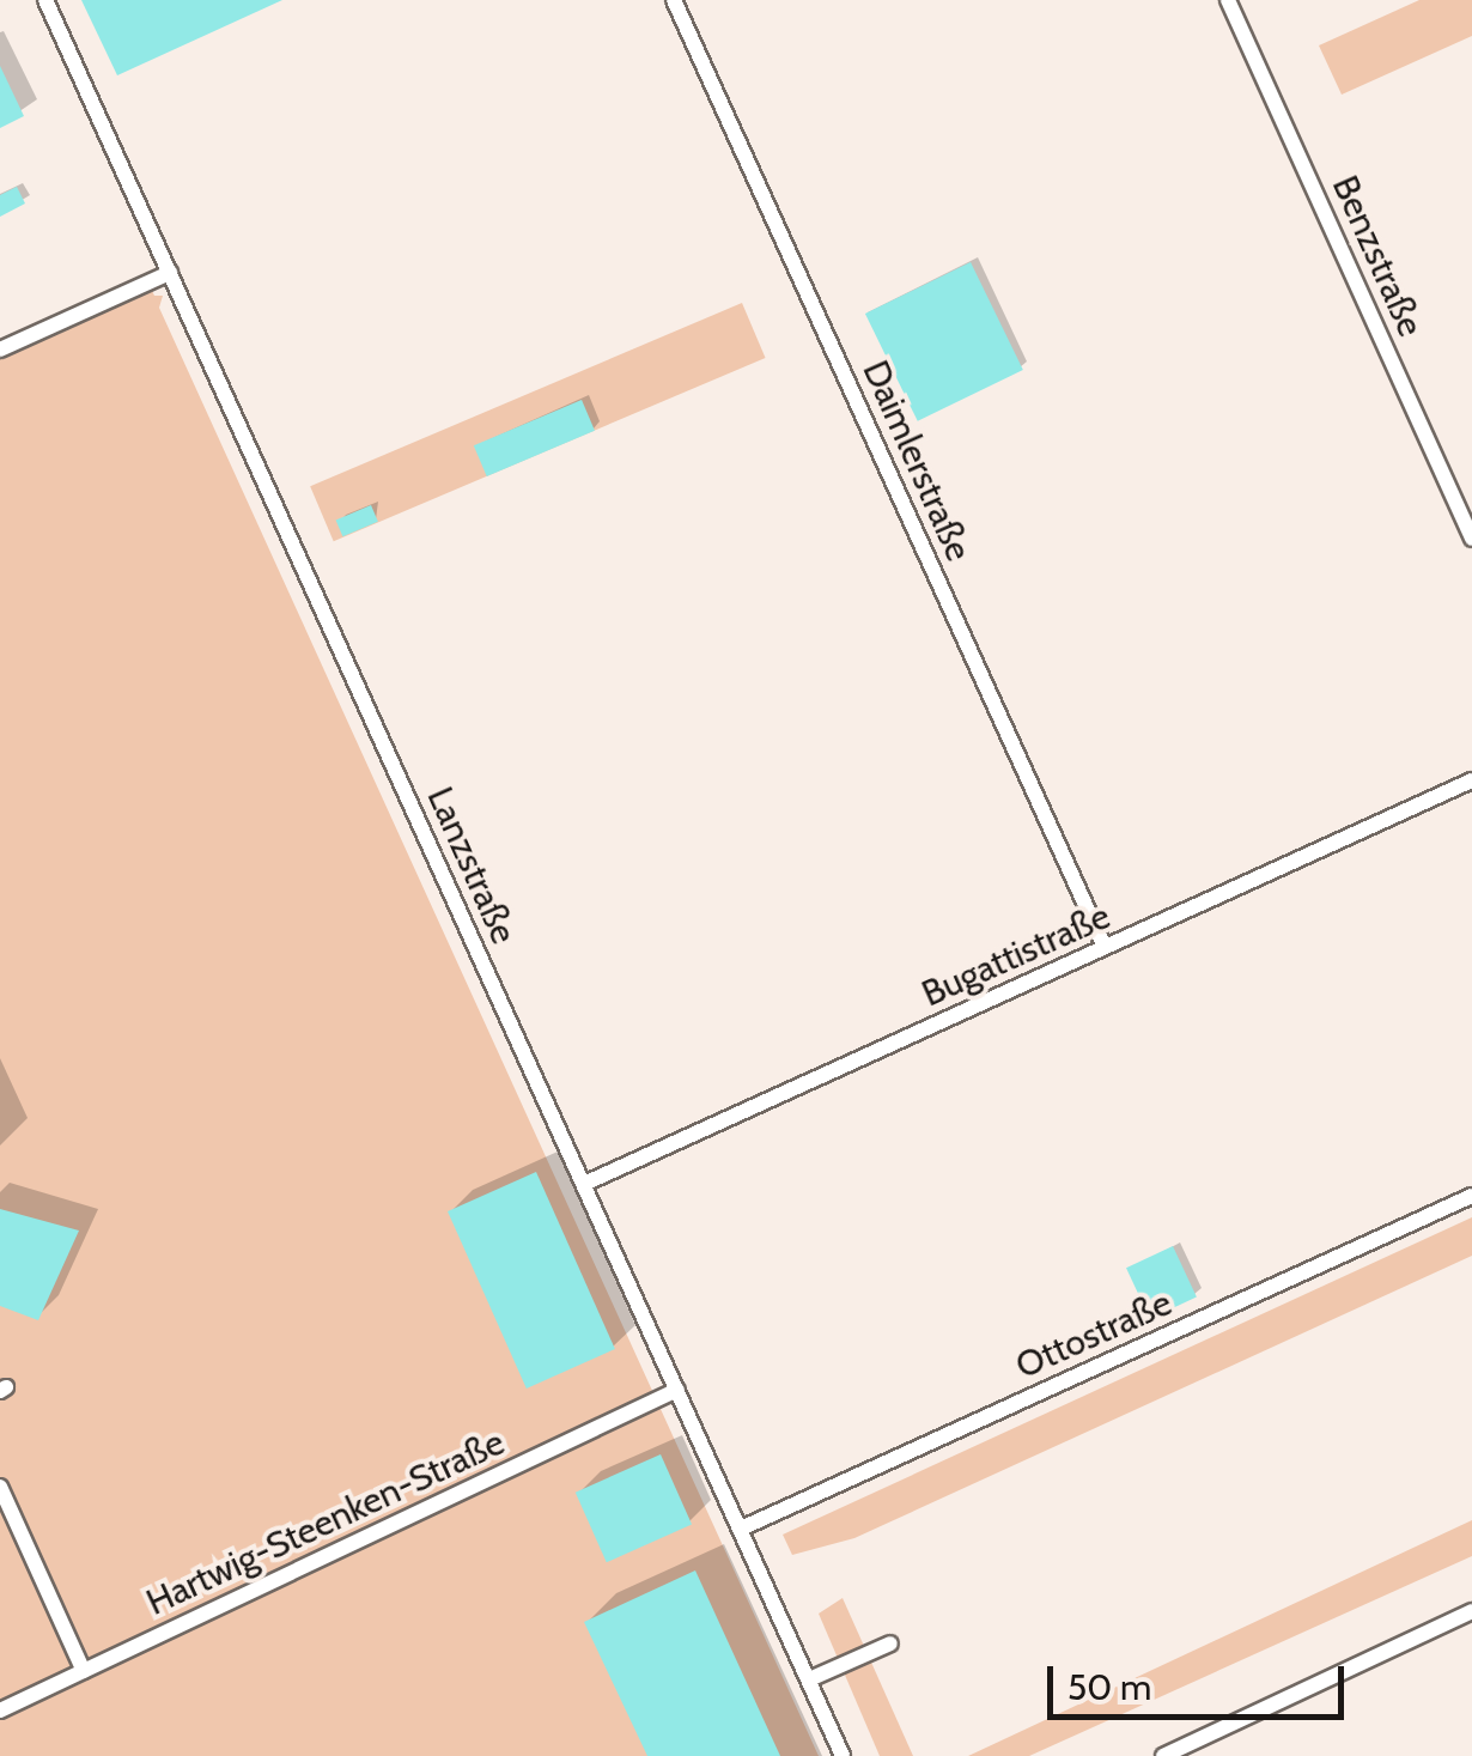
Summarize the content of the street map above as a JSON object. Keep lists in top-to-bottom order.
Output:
{
  "streets": {
    "lane": [
      "Benzstraße",
      "Daimlerstraße",
      "Lanzstraße",
      "Bugattistraße",
      "Ottostraße",
      "Hartwig-Steenken-Straße"
    ]
  },
  "crossings": [
    ["Daimlerstraße", "Bugattistraße"],
    ["Lanzstraße", "Bugattistraße"],
    ["Lanzstraße", "Ottostraße"],
    ["Lanzstraße", "Hartwig-Steenken-Straße"]
  ],
  "scale_bar": "50 m"
}
